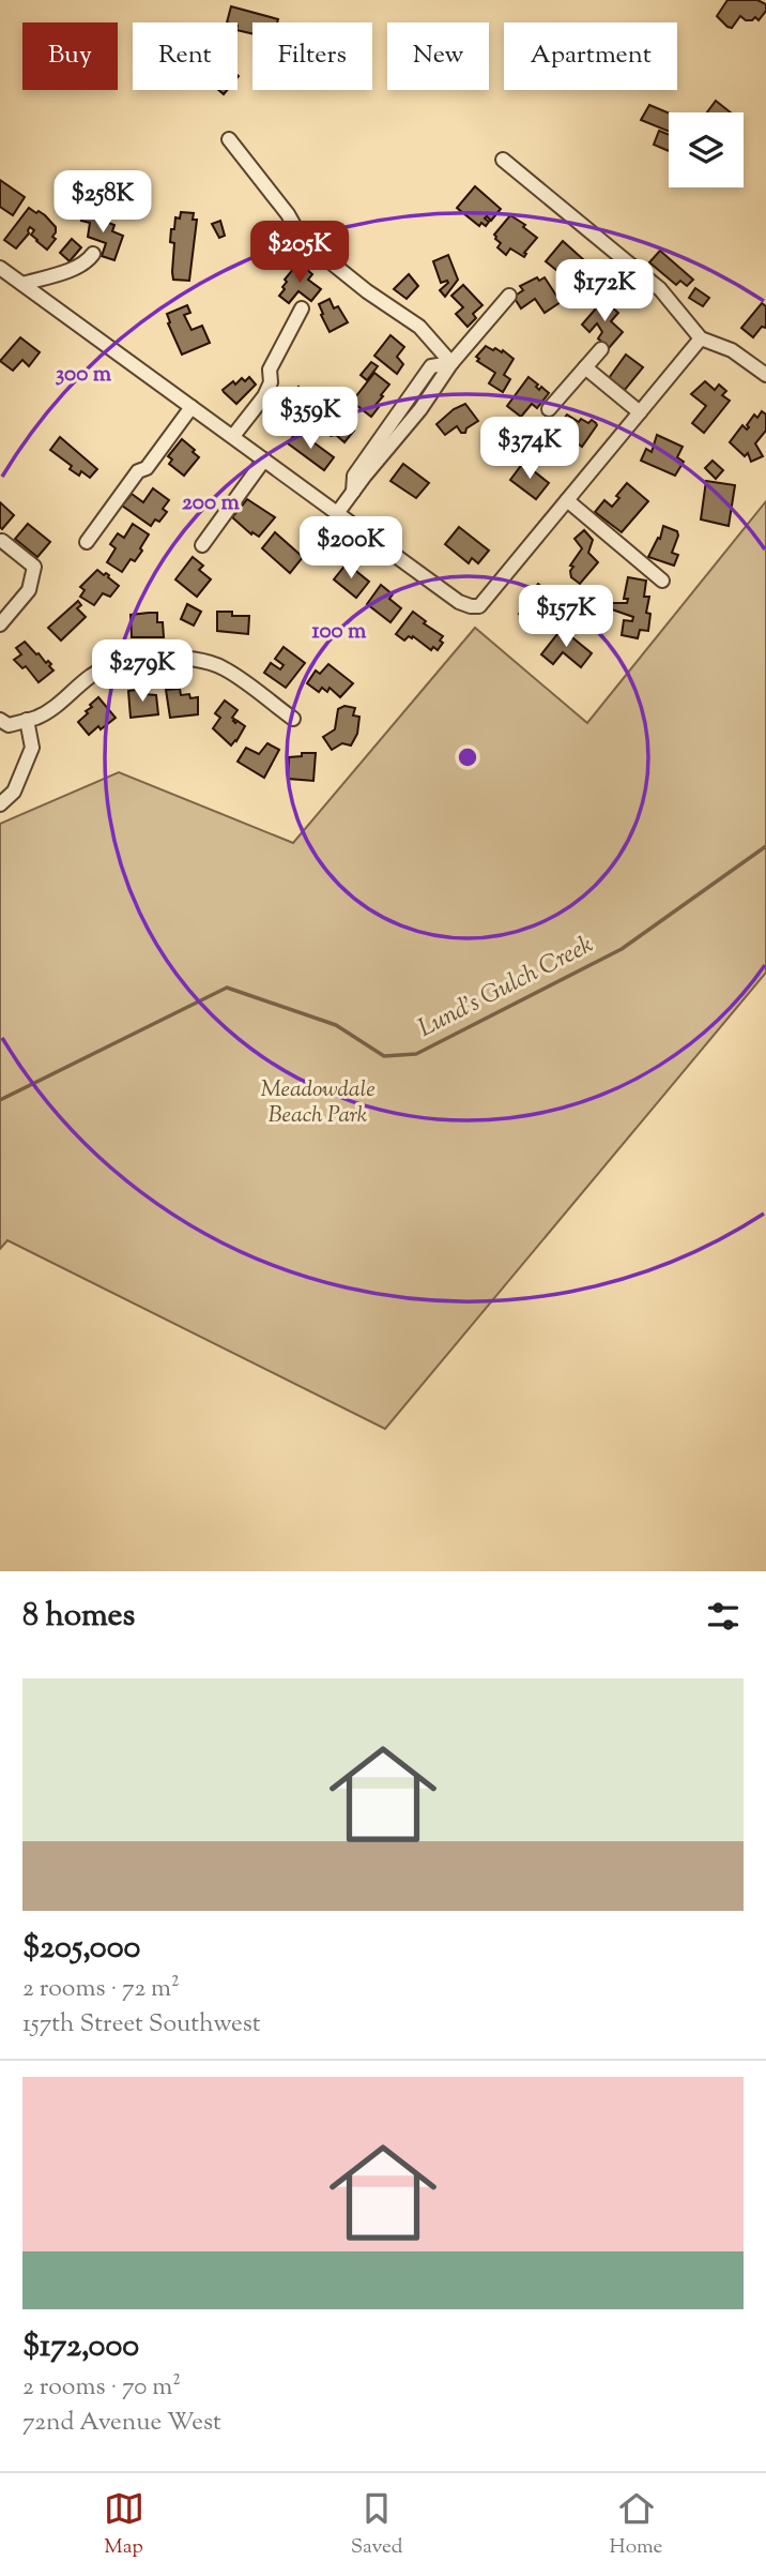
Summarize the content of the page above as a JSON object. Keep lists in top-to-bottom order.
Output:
{
  "water": ["Lund's Gulch Creek"],
  "parks": ["Meadowdale Beach Park"],
  "page": {
    "chip": [
      "Buy",
      "Rent",
      "Filters",
      "New",
      "Apartment"
    ],
    "price": [
      "$258K",
      "$205K",
      "$172K",
      "$359K",
      "$374K",
      "$200K",
      "$157K",
      "$279K"
    ],
    "heading": "8 homes",
    "list": [
      {
        "name": "$205,000",
        "note": "2 rooms · 72 m² · 157th Street Southwest"
      },
      {
        "name": "$172,000",
        "note": "2 rooms · 70 m² · 72nd Avenue West"
      }
    ],
    "tabs": ["Map", "Saved", "Home"]
  },
  "rings": ["300 m", "200 m", "100 m"]
}
